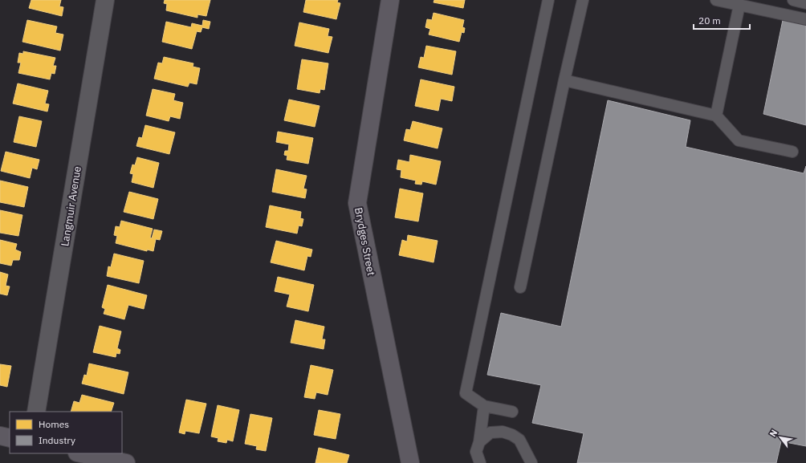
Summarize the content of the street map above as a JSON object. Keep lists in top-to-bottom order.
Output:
{
  "streets": {
    "street": ["Langmuir Avenue", "Brydges Street"]
  },
  "legend": ["Homes", "Industry"],
  "scale_bar": "20 m",
  "north": "top left"
}
